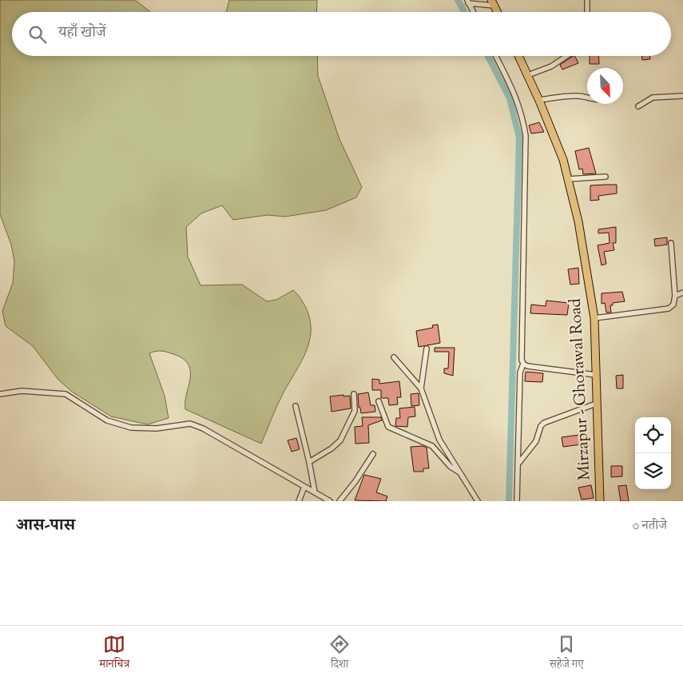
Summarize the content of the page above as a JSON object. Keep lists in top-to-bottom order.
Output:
{
  "streets": {
    "main road": ["Mirzapur - Ghorawal Road"]
  },
  "north": "bottom right",
  "page": {
    "search": "यहाँ खोजें",
    "heading": ["आस-पास", "0 नतीजे"],
    "nav": ["मानचित्र", "दिशा", "सहेजे गए"]
  }
}
